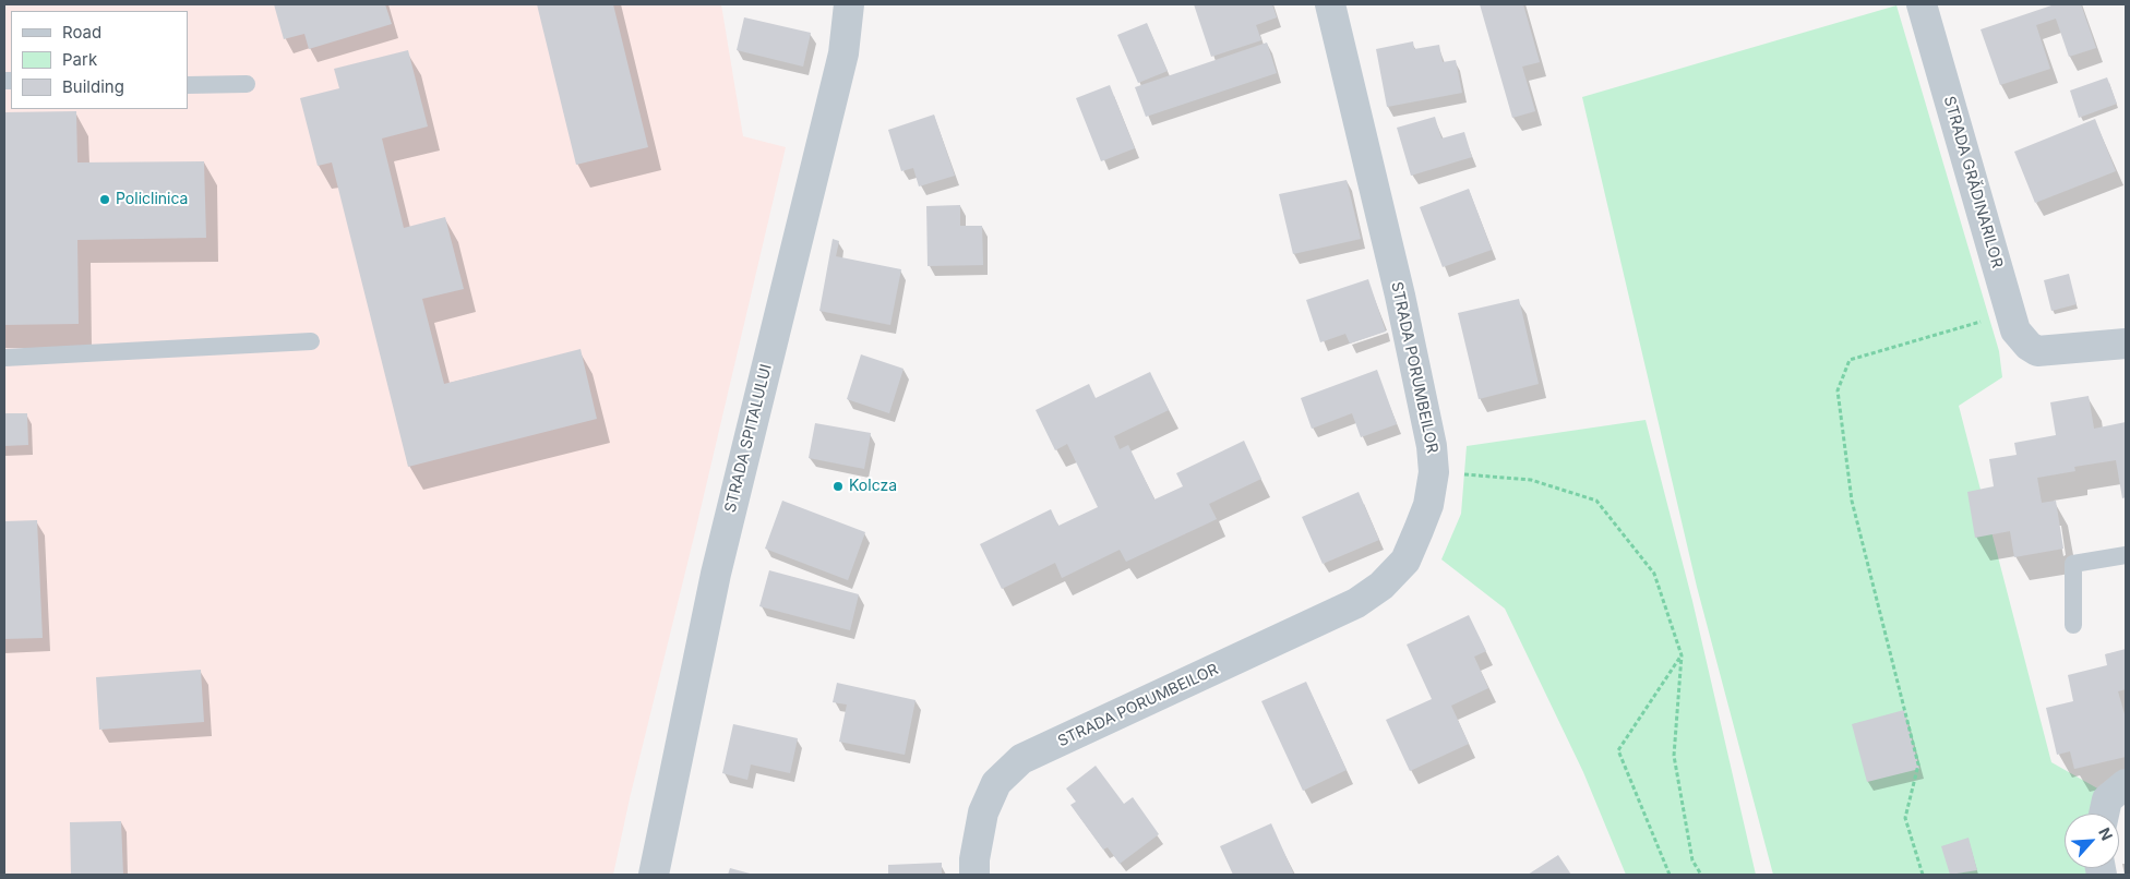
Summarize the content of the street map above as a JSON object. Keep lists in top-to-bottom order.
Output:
{
  "streets": {
    "street": ["STRADA GRĂDINARILOR", "STRADA PORUMBEILOR", "STRADA SPITALULUI"]
  },
  "places": ["Policlinica", "Kolcza"],
  "legend": ["Road", "Park", "Building"],
  "north": "top right"
}
